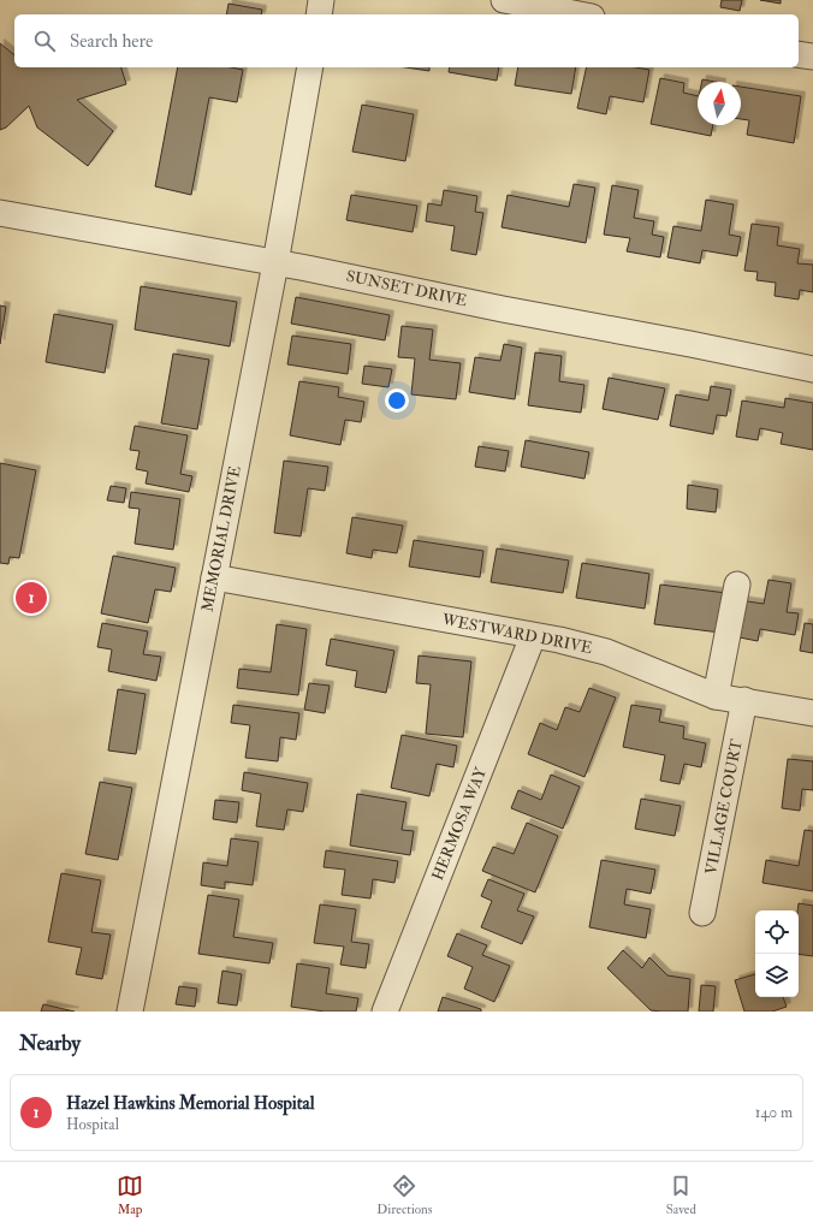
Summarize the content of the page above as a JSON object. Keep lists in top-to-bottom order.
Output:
{
  "streets": {
    "street": [
      "SUNSET DRIVE",
      "MEMORIAL DRIVE",
      "WESTWARD DRIVE",
      "VILLAGE COURT",
      "HERMOSA WAY"
    ]
  },
  "crossings": [
    ["SUNSET DRIVE", "MEMORIAL DRIVE"],
    ["MEMORIAL DRIVE", "WESTWARD DRIVE"],
    ["WESTWARD DRIVE", "VILLAGE COURT"],
    ["WESTWARD DRIVE", "HERMOSA WAY"]
  ],
  "north": "top",
  "page": {
    "search": "Search here",
    "pins": "1",
    "heading": "Nearby",
    "list": [
      {
        "mark": "1",
        "name": "Hazel Hawkins Memorial Hospital",
        "note": "Hospital",
        "value": "140 m"
      }
    ],
    "nav": ["Map", "Directions", "Saved"]
  }
}
